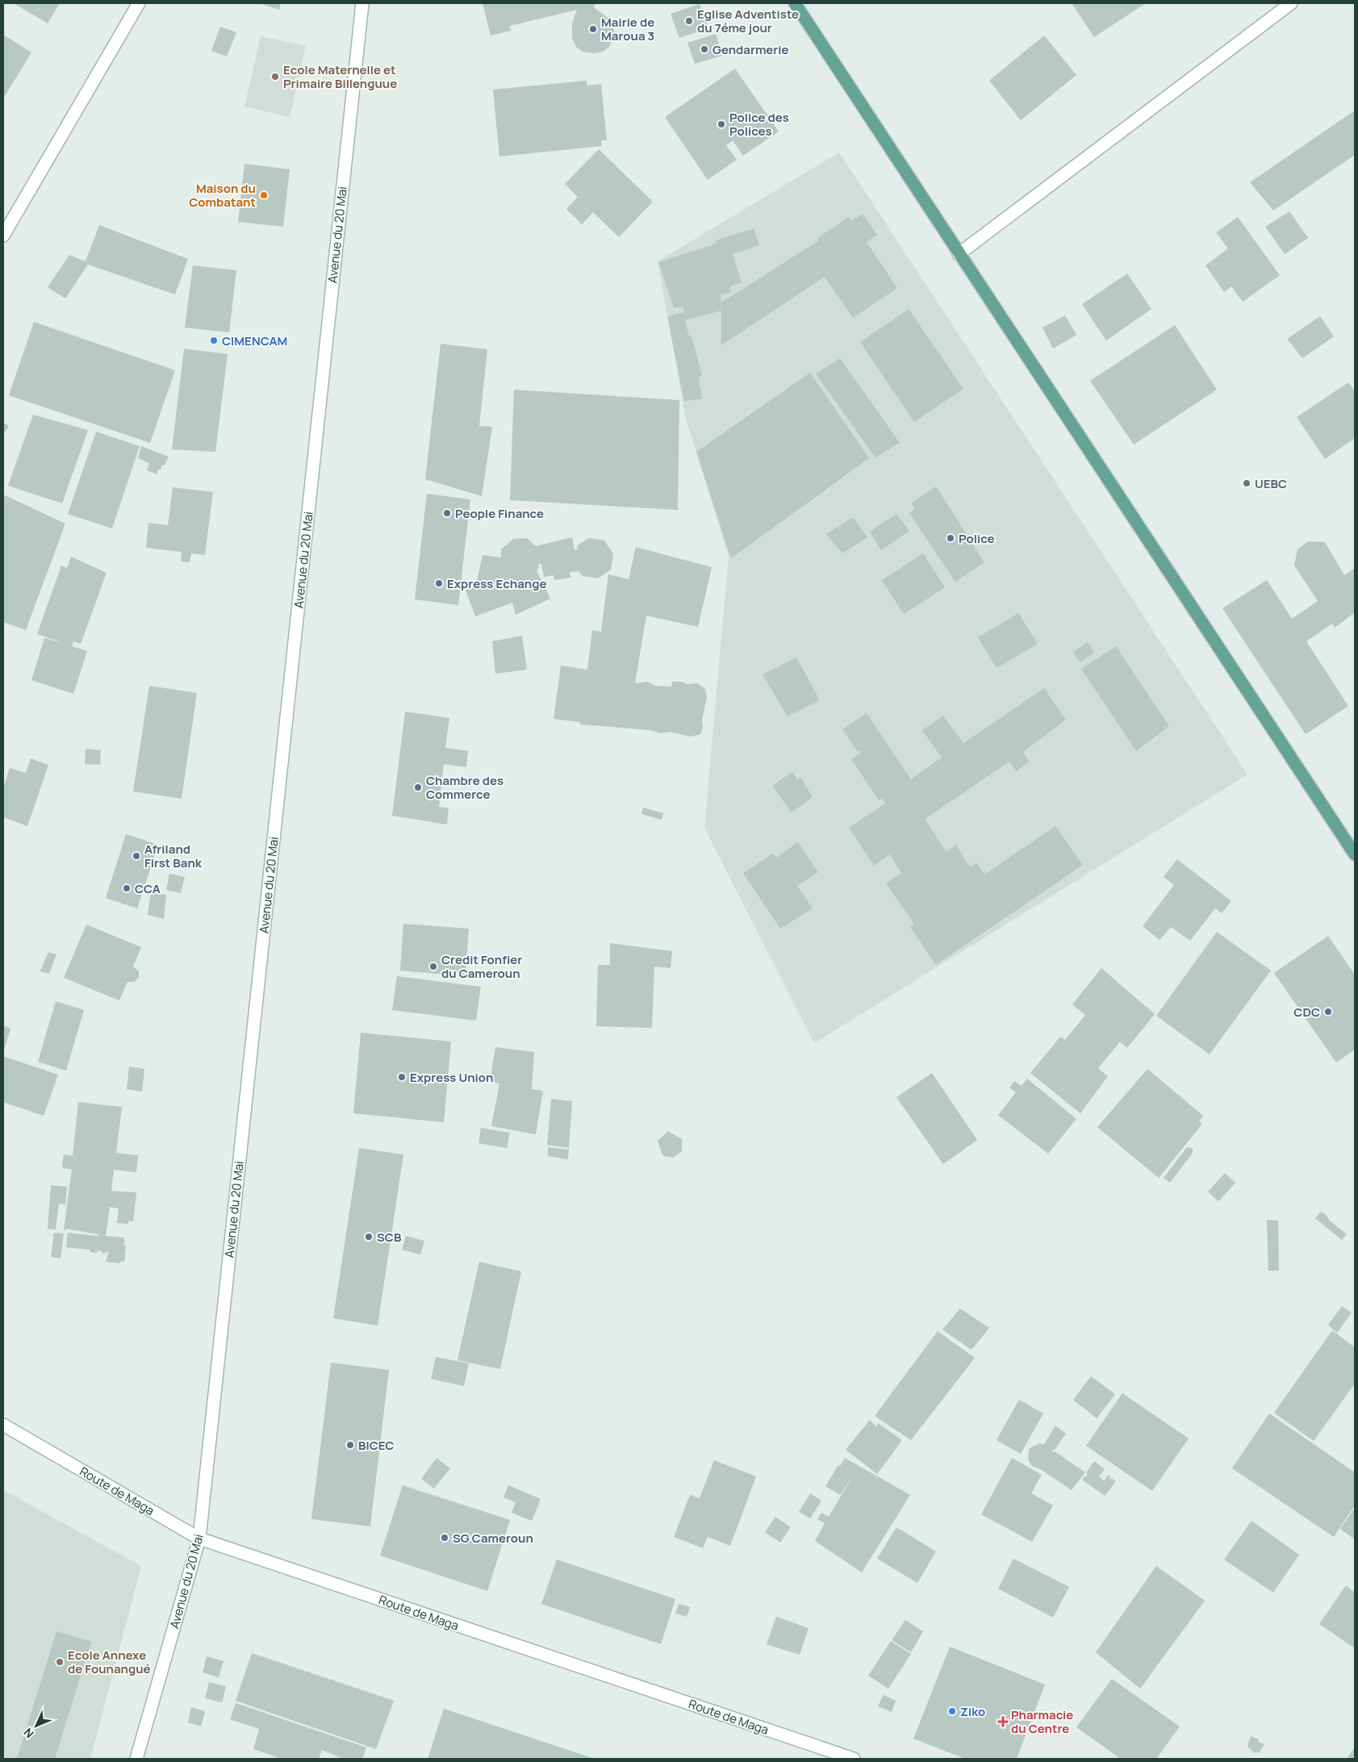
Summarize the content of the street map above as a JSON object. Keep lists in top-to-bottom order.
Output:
{
  "streets": {
    "main road": ["Avenue du 20 Mai", "Route de Maga"]
  },
  "crossings": [
    ["Avenue du 20 Mai", "Route de Maga"]
  ],
  "places": {
    "other": [
      "Eglise Adventiste du 7éme jour",
      "Mairie de Maroua 3",
      "Gendarmerie",
      "Ecole Maternelle et Primaire Billenguue",
      "Police des Polices",
      "Maison du Combatant",
      "CIMENCAM",
      "UEBC",
      "People Finance",
      "Police",
      "Express Echange",
      "Chambre des Commerce",
      "Afriland First Bank",
      "CCA",
      "Credit Fonfier du Cameroun",
      "CDC",
      "Express Union",
      "SCB",
      "BICEC",
      "SG Cameroun",
      "Ecole Annexe de Founangué",
      "Ziko"
    ],
    "health": ["Pharmacie du Centre"]
  },
  "north": "bottom left"
}
